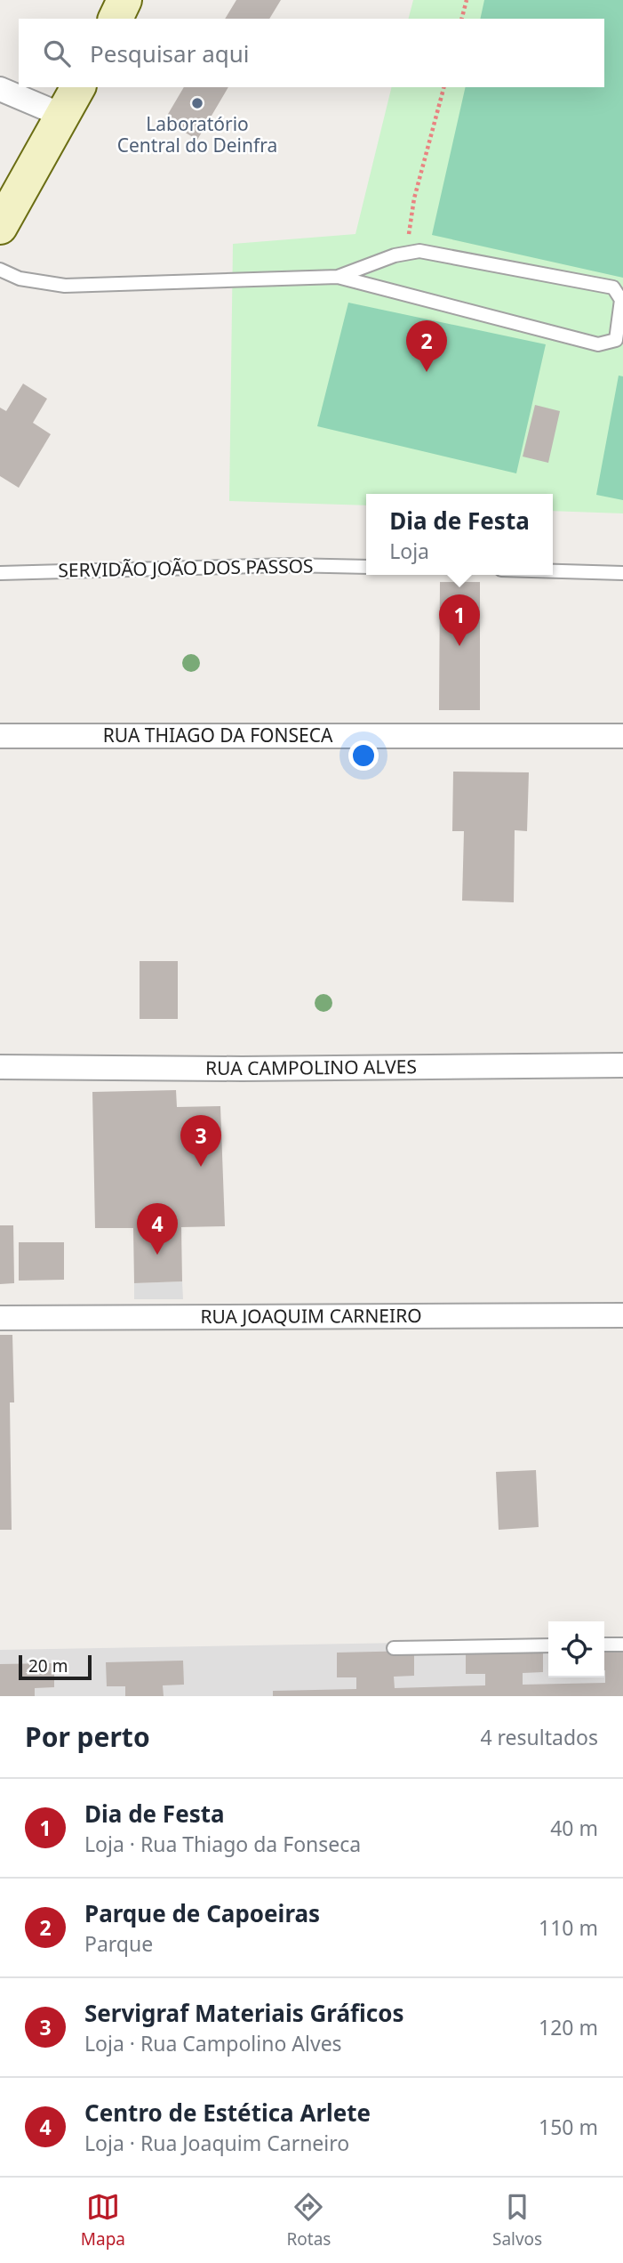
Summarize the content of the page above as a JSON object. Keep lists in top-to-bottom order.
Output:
{
  "streets": {
    "street": ["RUA THIAGO DA FONSECA", "RUA CAMPOLINO ALVES", "RUA JOAQUIM CARNEIRO"],
    "lane": ["SERVIDÃO JOÃO DOS PASSOS"]
  },
  "places": ["Laboratório Central do Deinfra"],
  "scale_bar": "20 m",
  "page": {
    "search": "Pesquisar aqui",
    "pins": [
      "2",
      "1",
      "3",
      "4"
    ],
    "popup": ["Dia de Festa", "Loja"],
    "scale": "20 m",
    "heading": ["Por perto", "4 resultados"],
    "list": [
      {
        "mark": "1",
        "name": "Dia de Festa",
        "note": "Loja · Rua Thiago da Fonseca",
        "value": "40 m"
      },
      {
        "mark": "2",
        "name": "Parque de Capoeiras",
        "note": "Parque",
        "value": "110 m"
      },
      {
        "mark": "3",
        "name": "Servigraf Materiais Gráficos",
        "note": "Loja · Rua Campolino Alves",
        "value": "120 m"
      },
      {
        "mark": "4",
        "name": "Centro de Estética Arlete",
        "note": "Loja · Rua Joaquim Carneiro",
        "value": "150 m"
      }
    ],
    "nav": ["Mapa", "Rotas", "Salvos"]
  }
}
